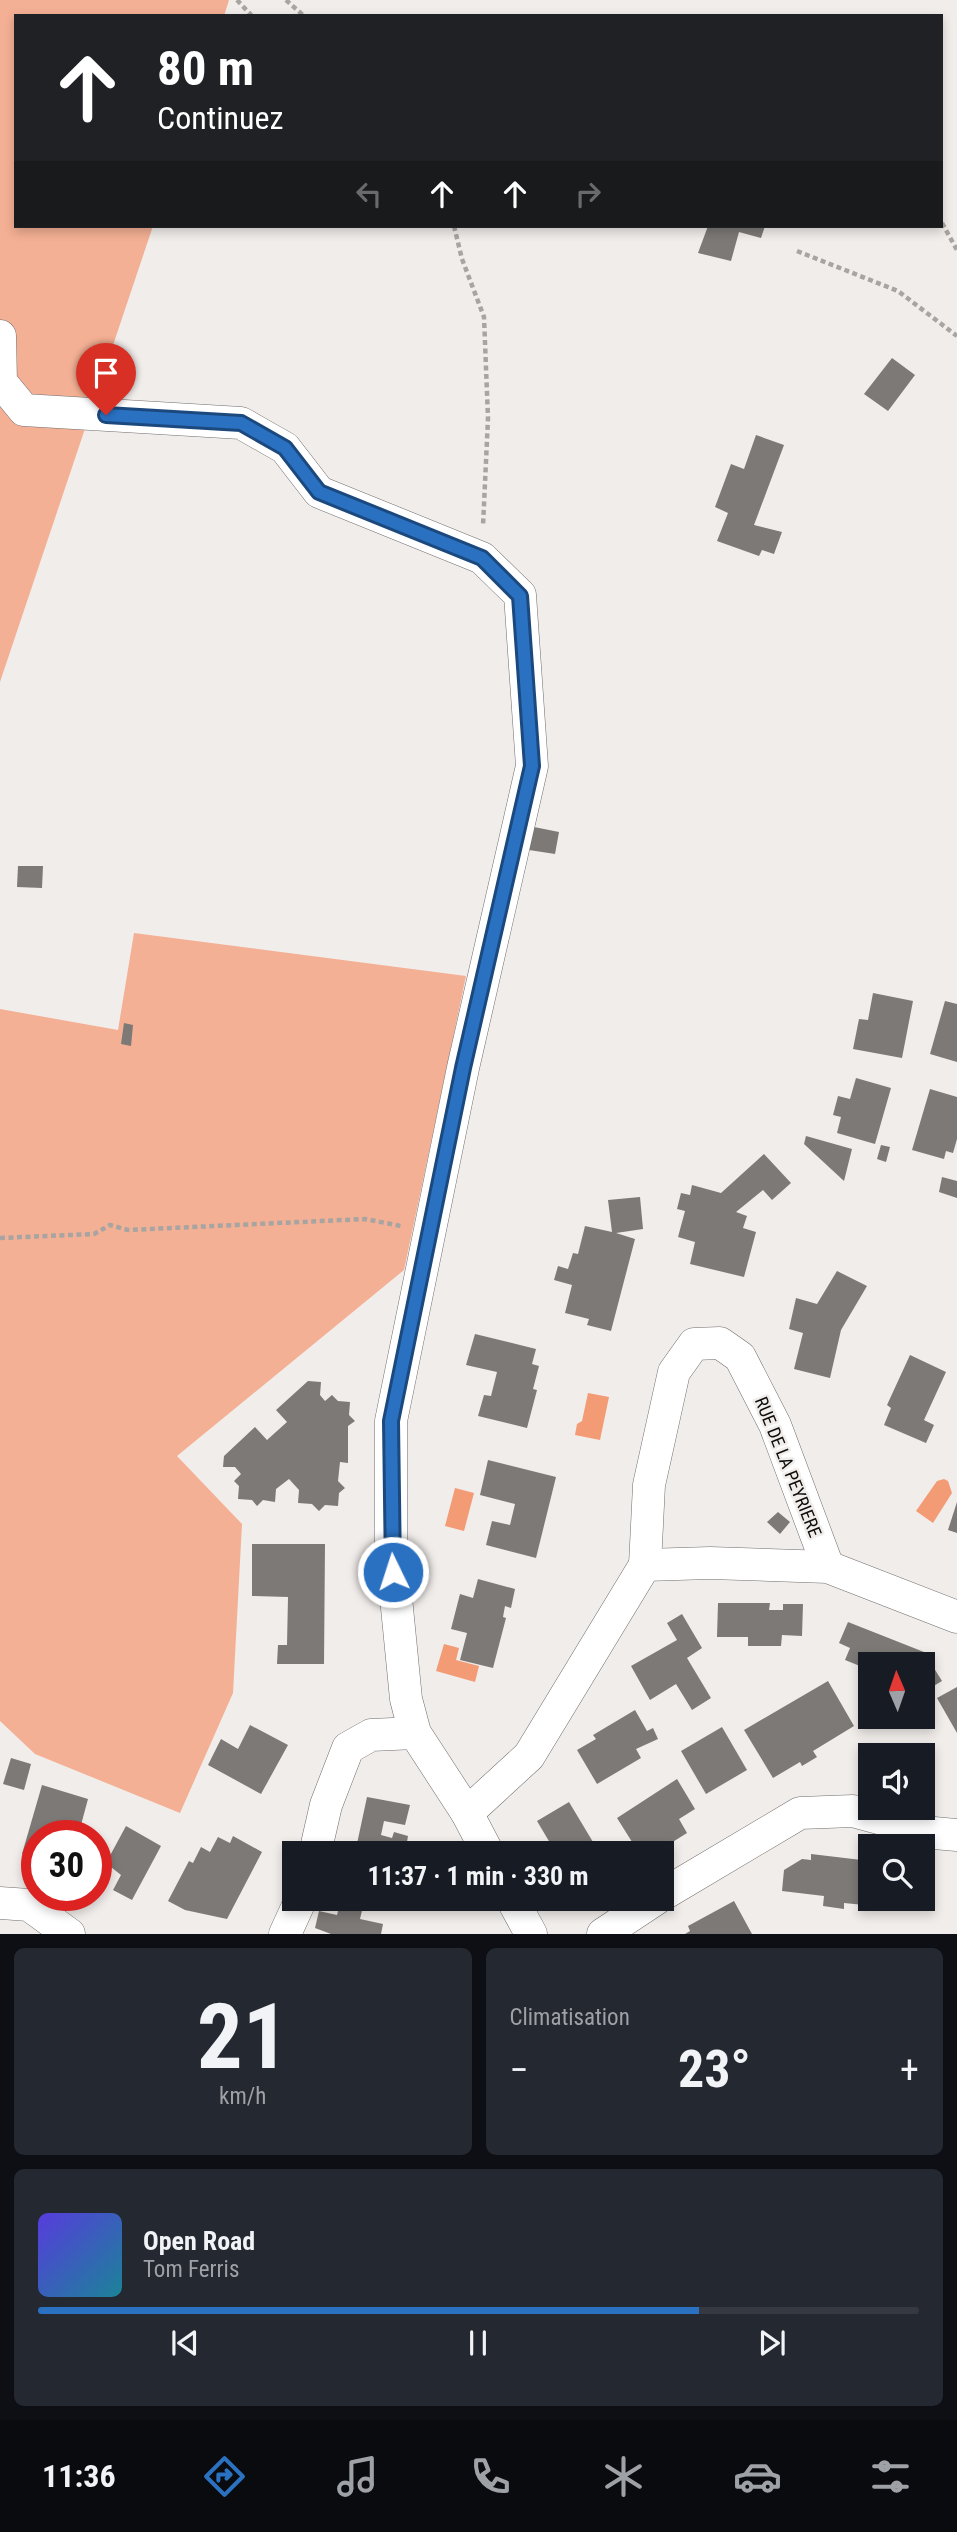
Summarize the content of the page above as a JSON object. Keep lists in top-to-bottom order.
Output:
{
  "streets": {
    "street": ["RUE DE LA PEYRIERE"]
  },
  "north": "top",
  "page": {
    "turn": ["80 m", "Continuez"],
    "limit": "30",
    "trip": "11:37 · 1 min · 330 m",
    "tile": [
      ["21", "km/h"],
      "Climatisation"
    ],
    "heat": ["−", "23°", "+"],
    "song": ["Open Road", "Tom Ferris"],
    "tabs": "11:36"
  }
}
